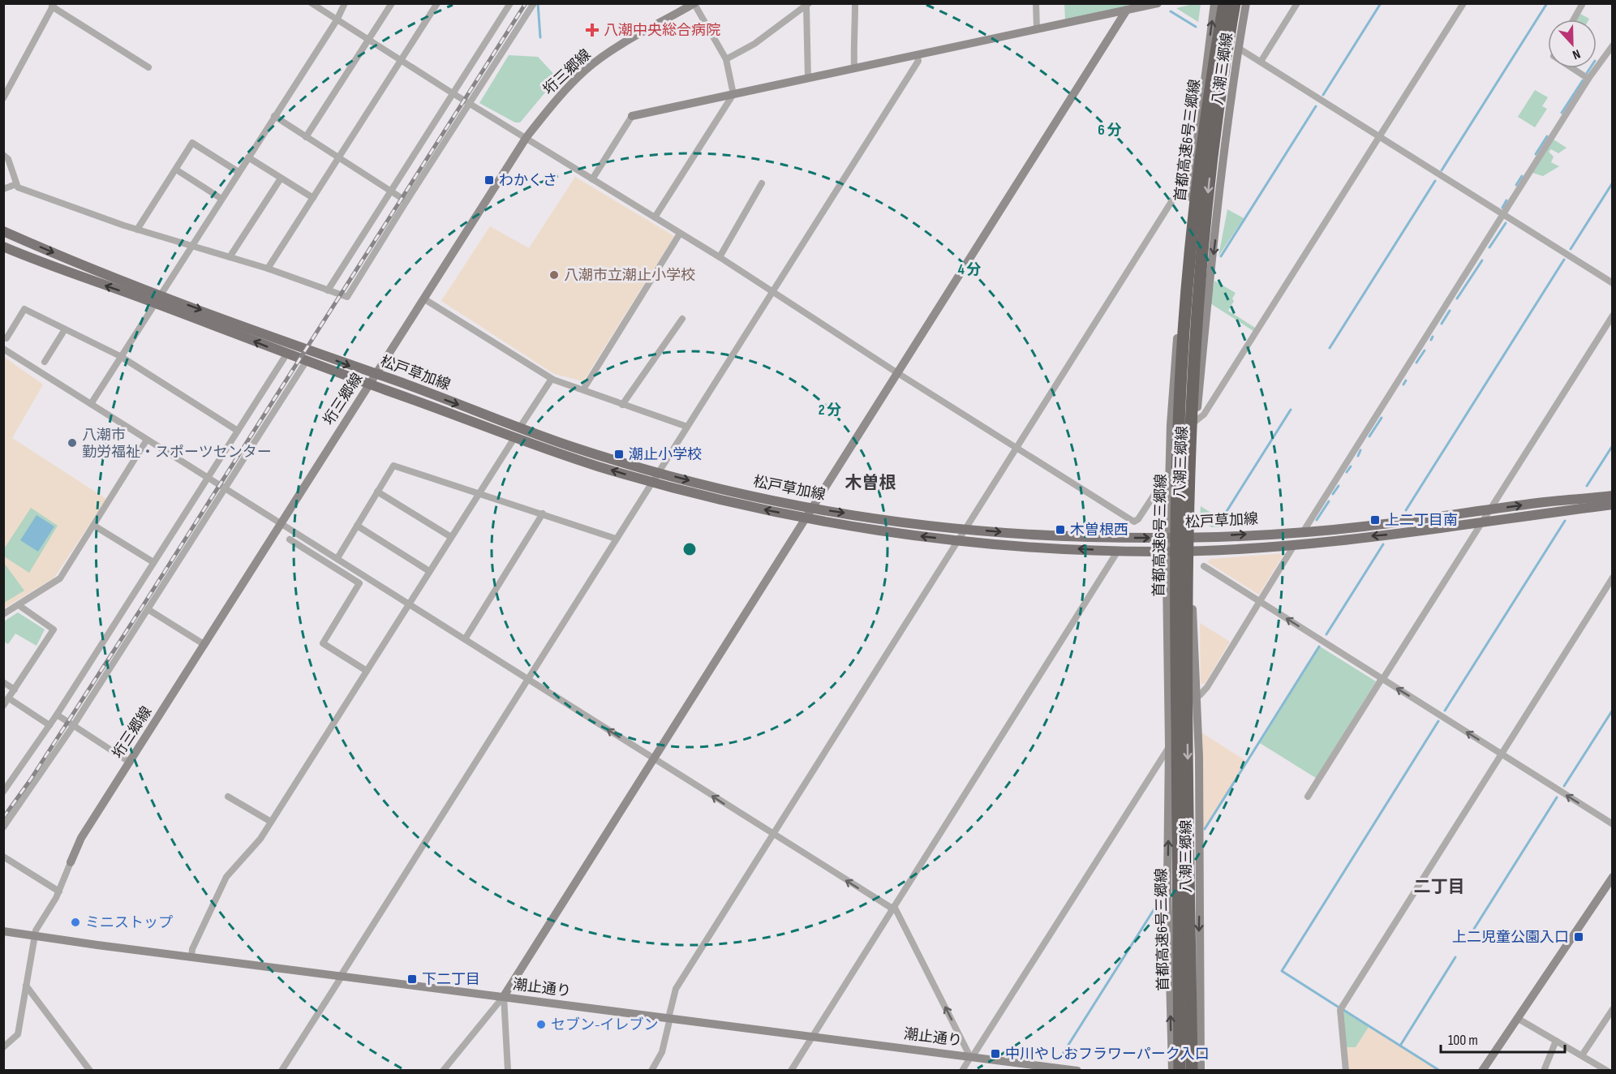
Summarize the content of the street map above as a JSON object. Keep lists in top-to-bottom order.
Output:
{
  "streets": {
    "highway": ["首都高速6号三郷線"],
    "main road": ["松戸草加線"],
    "street": ["八潮三郷線", "垳三郷線", "潮止通り"]
  },
  "crossings": [
    ["八潮三郷線", "松戸草加線"],
    ["垳三郷線", "松戸草加線"]
  ],
  "districts": ["木曽根", "二丁目"],
  "places": {
    "health": ["八潮中央総合病院"],
    "transit": [
      "わかくさ",
      "潮止小学校",
      "上二丁目南",
      "木曽根西",
      "上二児童公園入口",
      "下二丁目",
      "中川やしおフラワーパーク入口"
    ],
    "other": [
      "八潮市立潮止小学校",
      "八潮市 勤労福祉・スポーツセンター",
      "ミニストップ",
      "セブン-イレブン"
    ]
  },
  "scale_bar": "100 m",
  "north": "bottom",
  "rings": ["6 分", "4 分", "2 分"]
}
